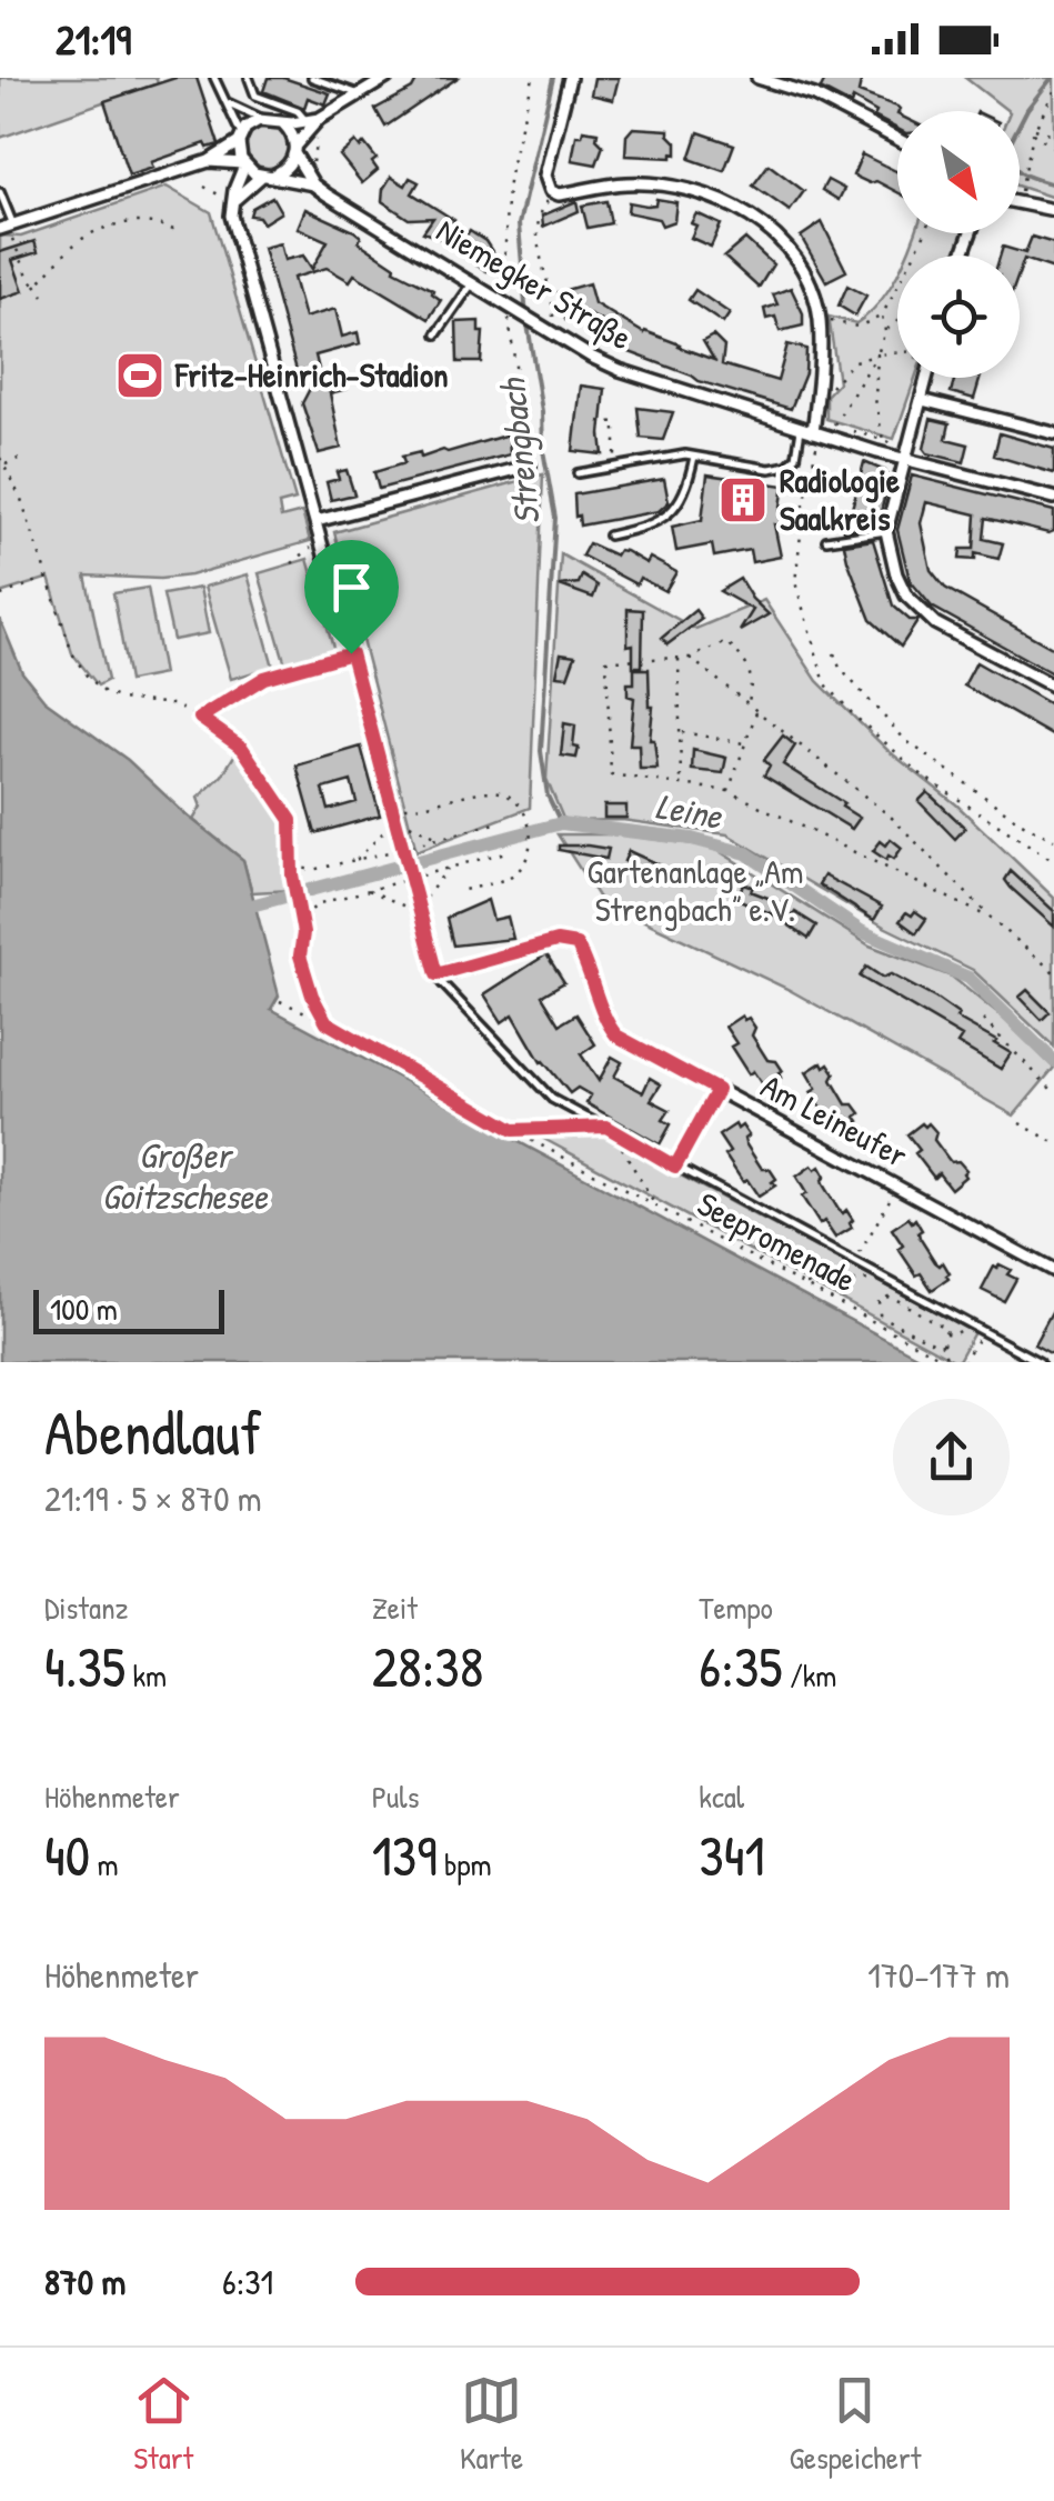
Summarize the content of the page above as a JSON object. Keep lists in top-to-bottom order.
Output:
{
  "streets": {
    "street": ["Niemegker Straße", "Am Leineufer"],
    "lane": ["Seepromenade"]
  },
  "crossings": [
    ["Am Leineufer", "Seepromenade"]
  ],
  "water": ["Strengbach", "Leine", "Großer Goitzschesee"],
  "parks": ["Gartenanlage „Am Strengbach” e.V."],
  "places": {
    "sports": ["Fritz-Heinrich-Stadion"],
    "building": ["Radiologie Saalkreis"]
  },
  "scale_bar": "100 m",
  "north": "bottom right",
  "page": {
    "status": "21:19",
    "scale": "100 m",
    "heading": ["Abendlauf", "21:19 · 5 × 870 m"],
    "stats": [
      ["Distanz", "4.35 km"],
      ["Zeit", "28:38"],
      ["Tempo", "6:35 /km"],
      ["Höhenmeter", "40 m"],
      ["Puls", "139 bpm"],
      ["kcal", "341"]
    ],
    "chart": ["Höhenmeter", "170–177 m"],
    "list": [
      {
        "name": "870 m",
        "note": "6:31"
      }
    ],
    "tabs": ["Start", "Karte", "Gespeichert"]
  }
}
